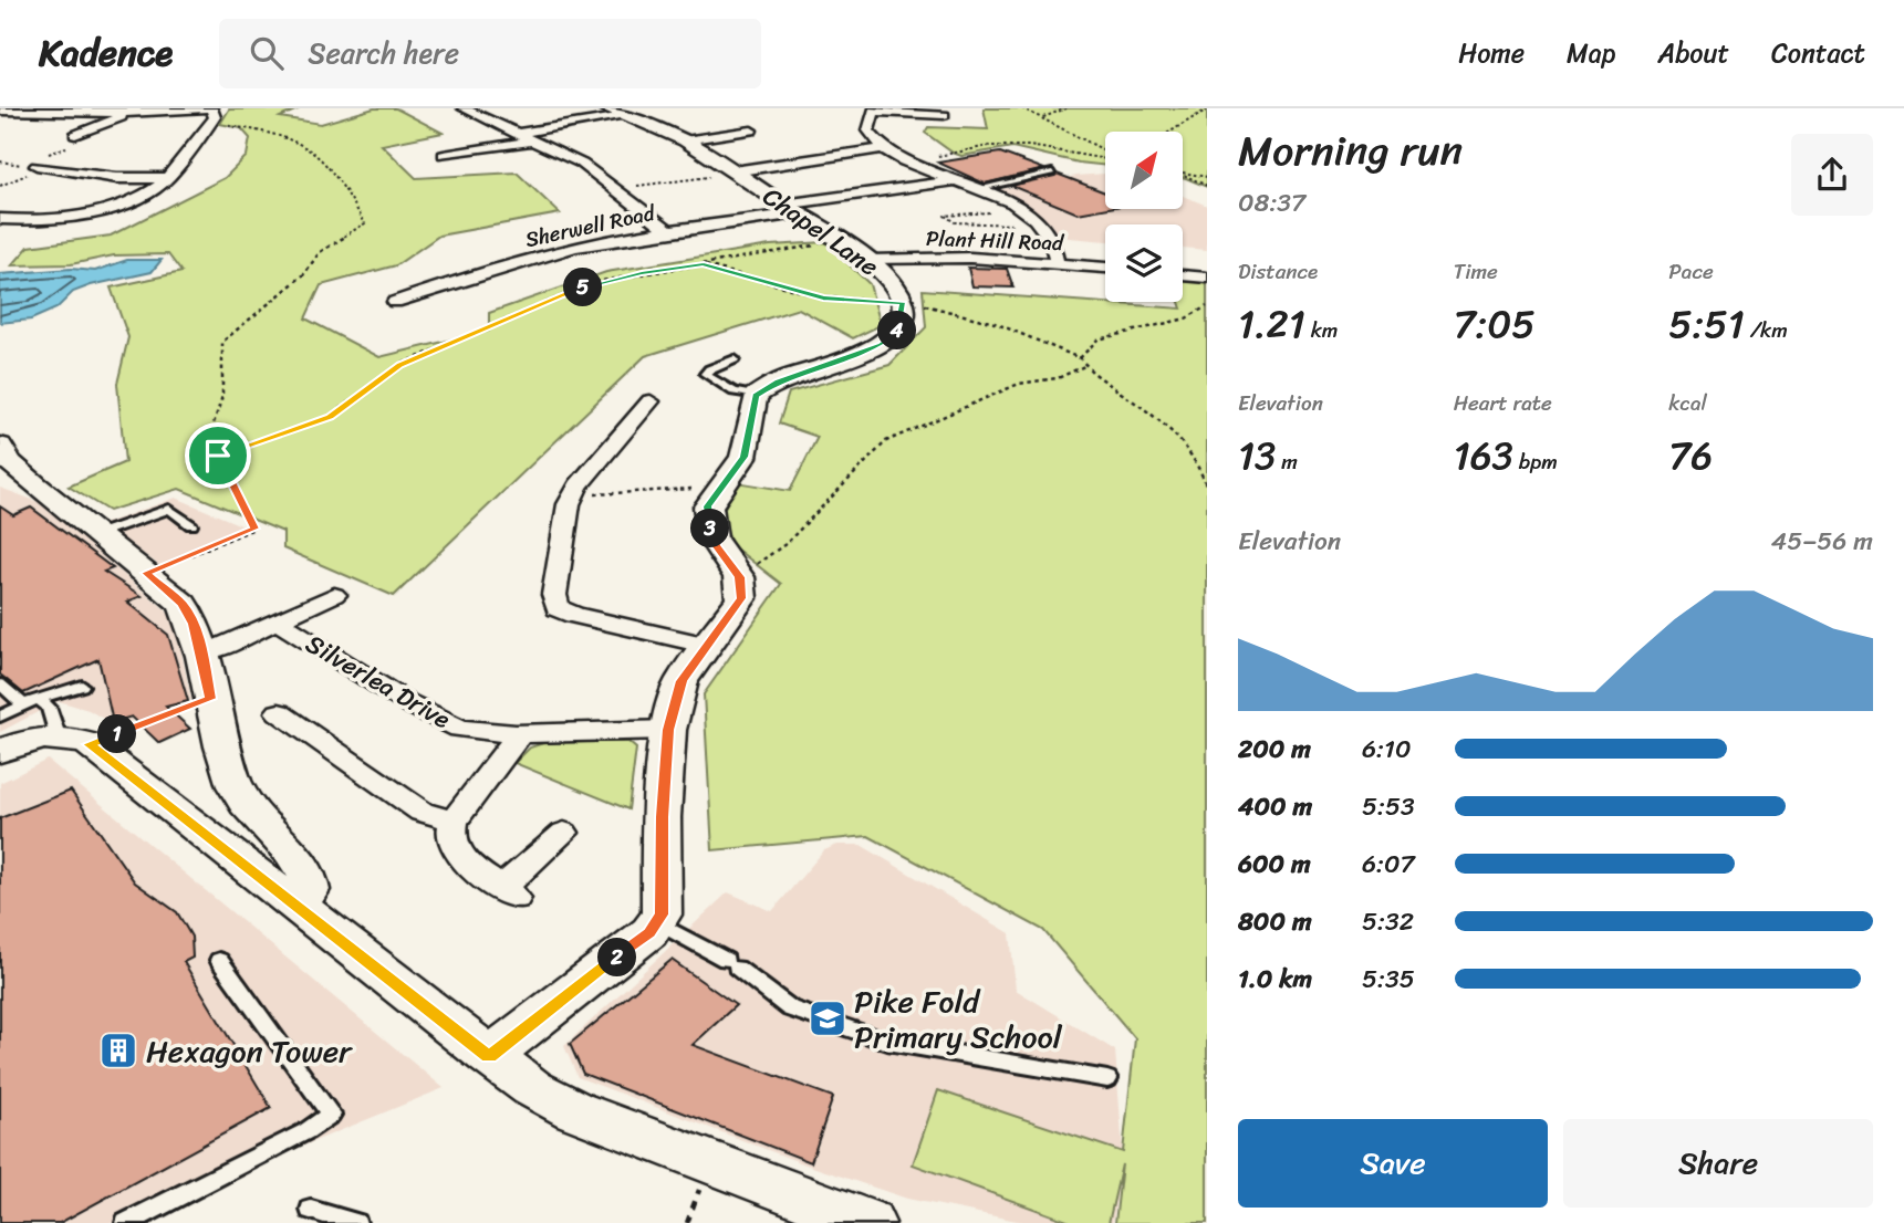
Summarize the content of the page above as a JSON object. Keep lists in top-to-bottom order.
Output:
{
  "streets": {
    "street": [
      "Sherwell Road",
      "Chapel Lane",
      "Plant Hill Road",
      "Silverlea Drive"
    ]
  },
  "crossings": [
    ["Sherwell Road", "Chapel Lane"],
    ["Chapel Lane", "Plant Hill Road"]
  ],
  "places": {
    "school or university": ["Pike Fold Primary School"],
    "building": ["Hexagon Tower"]
  },
  "north": "top right",
  "page": {
    "header": "Kadence",
    "search": "Search here",
    "nav": [
      "Home",
      "Map",
      "About",
      "Contact"
    ],
    "heading": ["Morning run", "08:37"],
    "stats": [
      ["Distance", "1.21 km"],
      ["Time", "7:05"],
      ["Pace", "5:51 /km"],
      ["Elevation", "13 m"],
      ["Heart rate", "163 bpm"],
      ["kcal", "76"]
    ],
    "pins": [
      "5",
      "4",
      "3",
      "1",
      "2"
    ],
    "chart": ["Elevation", "45–56 m"],
    "list": [
      {
        "name": "200 m",
        "note": "6:10"
      },
      {
        "name": "400 m",
        "note": "5:53"
      },
      {
        "name": "600 m",
        "note": "6:07"
      },
      {
        "name": "800 m",
        "note": "5:32"
      },
      {
        "name": "1.0 km",
        "note": "5:35"
      }
    ],
    "buttons": ["Save", "Share"]
  }
}
